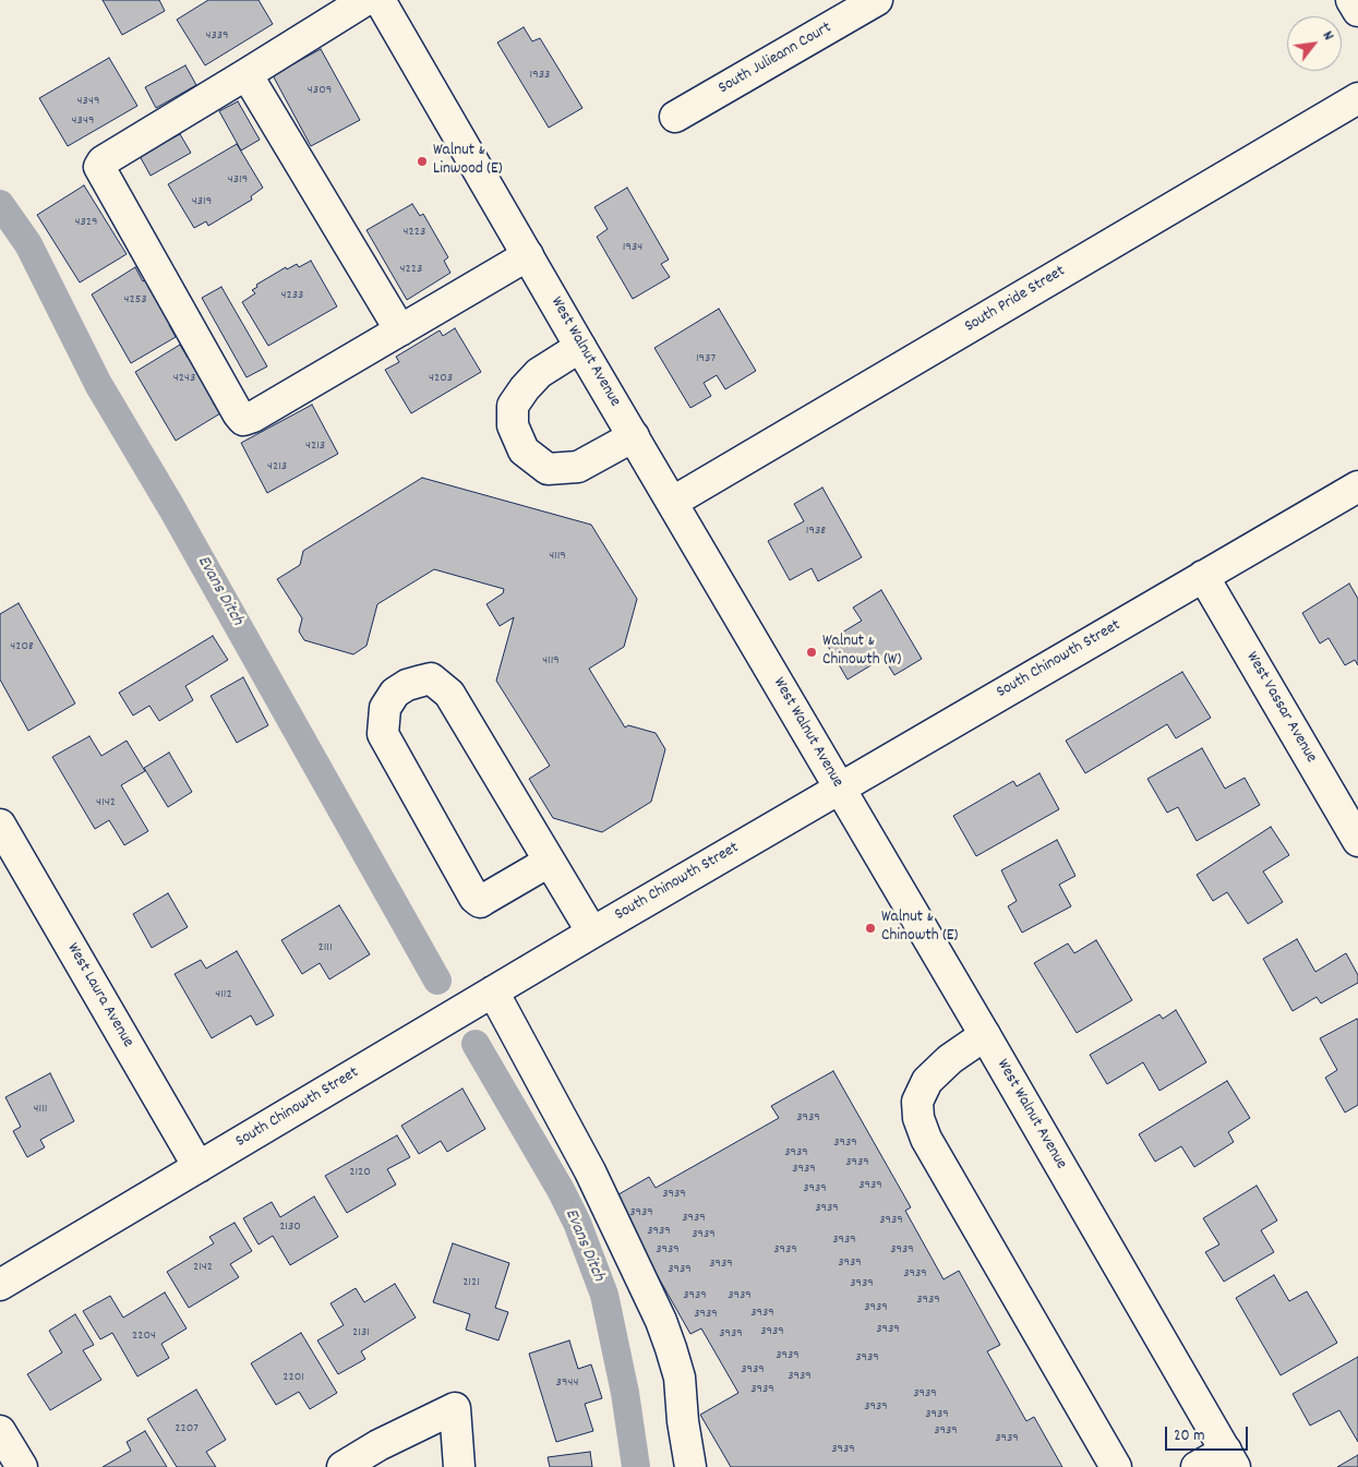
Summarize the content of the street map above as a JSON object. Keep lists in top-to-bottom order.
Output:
{
  "streets": {
    "street": [
      "South Julieann Court",
      "South Pride Street",
      "West Walnut Avenue",
      "South Chinowth Street",
      "West Vassar Avenue",
      "West Laura Avenue"
    ]
  },
  "crossings": [
    ["South Pride Street", "West Walnut Avenue"],
    ["West Walnut Avenue", "South Chinowth Street"],
    ["South Chinowth Street", "West Vassar Avenue"],
    ["South Chinowth Street", "West Laura Avenue"]
  ],
  "water": ["Evans Ditch"],
  "places": ["Walnut & Linwood (E)", "Walnut & Chinowth (W)", "Walnut & Chinowth (E)"],
  "house_numbers": [
    "4339",
    "1933",
    "4309",
    "4349",
    "4349",
    "4319",
    "4319",
    "4329",
    "4223",
    "1934",
    "4223",
    "4233",
    "4253",
    "1937",
    "4243",
    "4203",
    "4213",
    "4213",
    "1938",
    "4119",
    "4208",
    "4119",
    "4142",
    "2111",
    "4112",
    "4111",
    "3939",
    "3939",
    "3939",
    "3939",
    "3939",
    "2120",
    "3939",
    "3939",
    "3939",
    "3939",
    "3939",
    "3939",
    "3939",
    "2130",
    "3939",
    "3939",
    "3939",
    "3939",
    "3939",
    "3939",
    "3939",
    "3939",
    "2142",
    "3939",
    "3939",
    "2121",
    "3939",
    "3939",
    "3939",
    "3939",
    "3939",
    "3939",
    "3939",
    "3939",
    "3939",
    "2131",
    "3939",
    "2204",
    "3939",
    "3939",
    "3939",
    "3939",
    "2201",
    "3944",
    "3939",
    "3939",
    "3939",
    "3939",
    "2207",
    "3939",
    "3939",
    "3939"
  ],
  "scale_bar": "20 m",
  "north": "top right"
}
